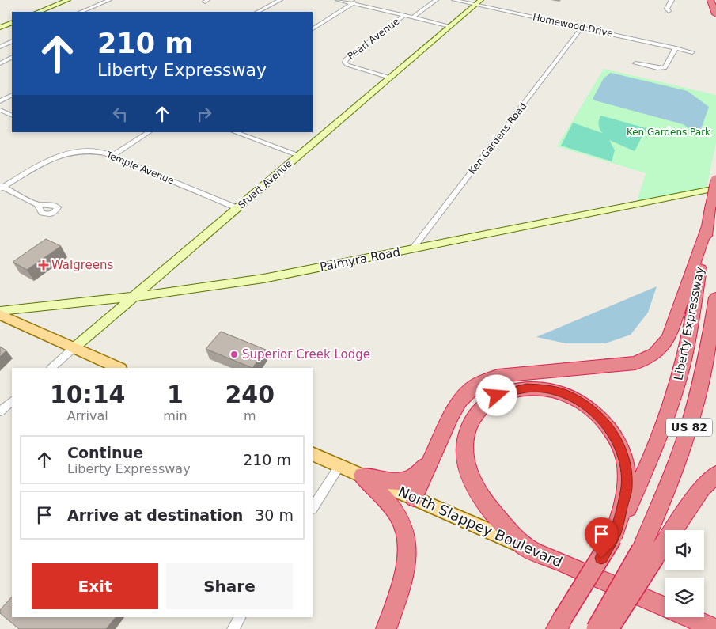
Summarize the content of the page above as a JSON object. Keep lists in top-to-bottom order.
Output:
{
  "streets": {
    "highway": ["Liberty Expressway", "US 82", "North Slappey Boulevard"],
    "street": [
      "Homewood Drive",
      "Pearl Avenue",
      "Ken Gardens Road",
      "Temple Avenue",
      "Stuart Avenue",
      "Palmyra Road"
    ]
  },
  "crossings": [
    ["Homewood Drive", "Ken Gardens Road"],
    ["Homewood Drive", "Stuart Avenue"],
    ["Pearl Avenue", "Stuart Avenue"],
    ["Ken Gardens Road", "Palmyra Road"],
    ["Temple Avenue", "Stuart Avenue"],
    ["Stuart Avenue", "Palmyra Road"]
  ],
  "parks": ["Ken Gardens Park"],
  "places": {
    "health": ["Walgreens"],
    "other": ["Superior Creek Lodge"]
  },
  "page": {
    "turn": ["210 m", "Liberty Expressway"],
    "eta": [
      "10:14",
      "Arrival",
      "1",
      "min",
      "240",
      "m"
    ],
    "list": [
      {
        "name": "Continue",
        "note": "Liberty Expressway",
        "value": "210 m"
      },
      {
        "name": "Arrive at destination",
        "value": "30 m"
      }
    ],
    "buttons": ["Exit", "Share"]
  }
}
